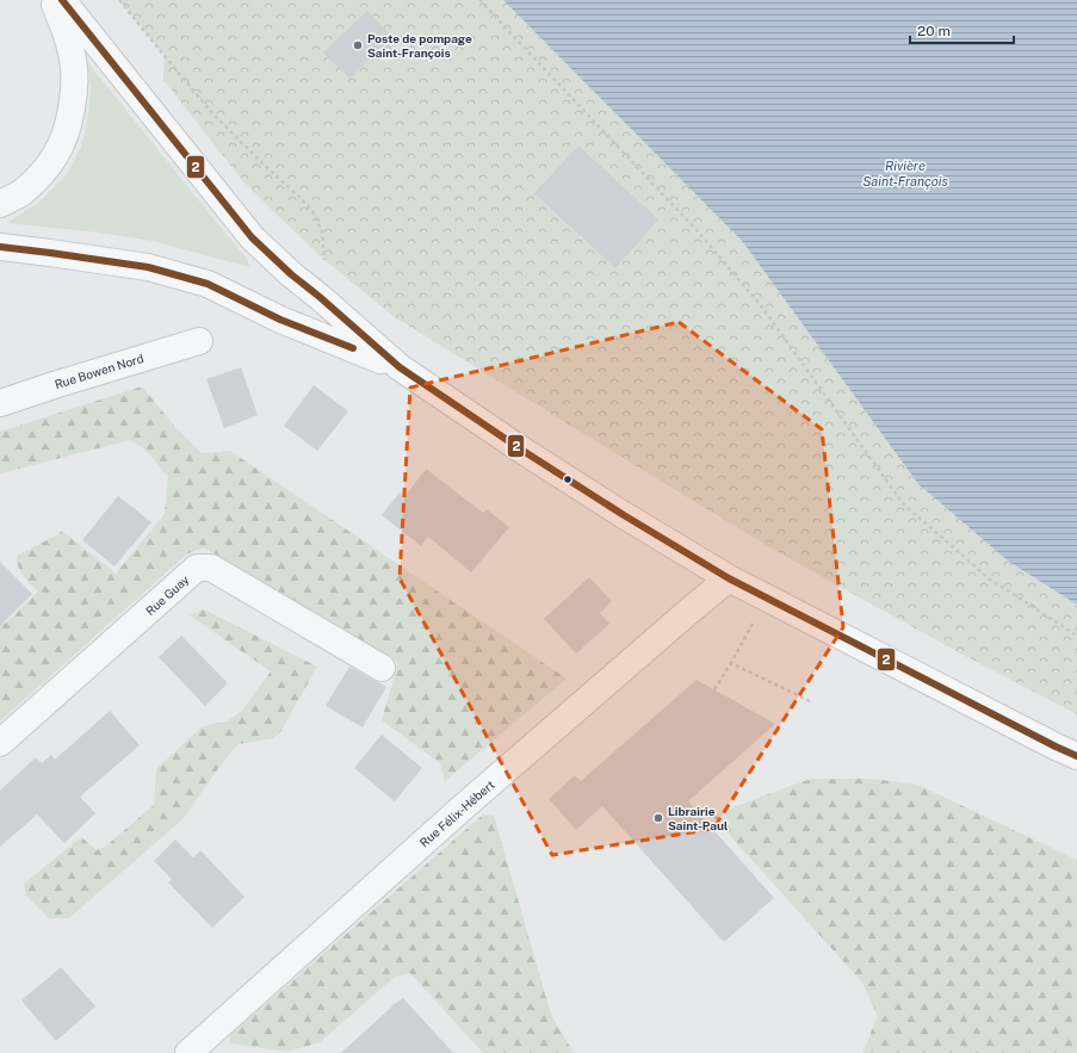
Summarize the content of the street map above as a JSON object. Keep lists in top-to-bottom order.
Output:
{
  "streets": {
    "street": ["Rue Bowen Nord", "Rue Guay", "Rue Félix-Hébert"]
  },
  "water": ["Rivière Saint-François"],
  "places": ["Poste de pompage Saint-François", "Librairie Saint-Paul"],
  "lines": ["transit line 2"],
  "scale_bar": "20 m"
}
